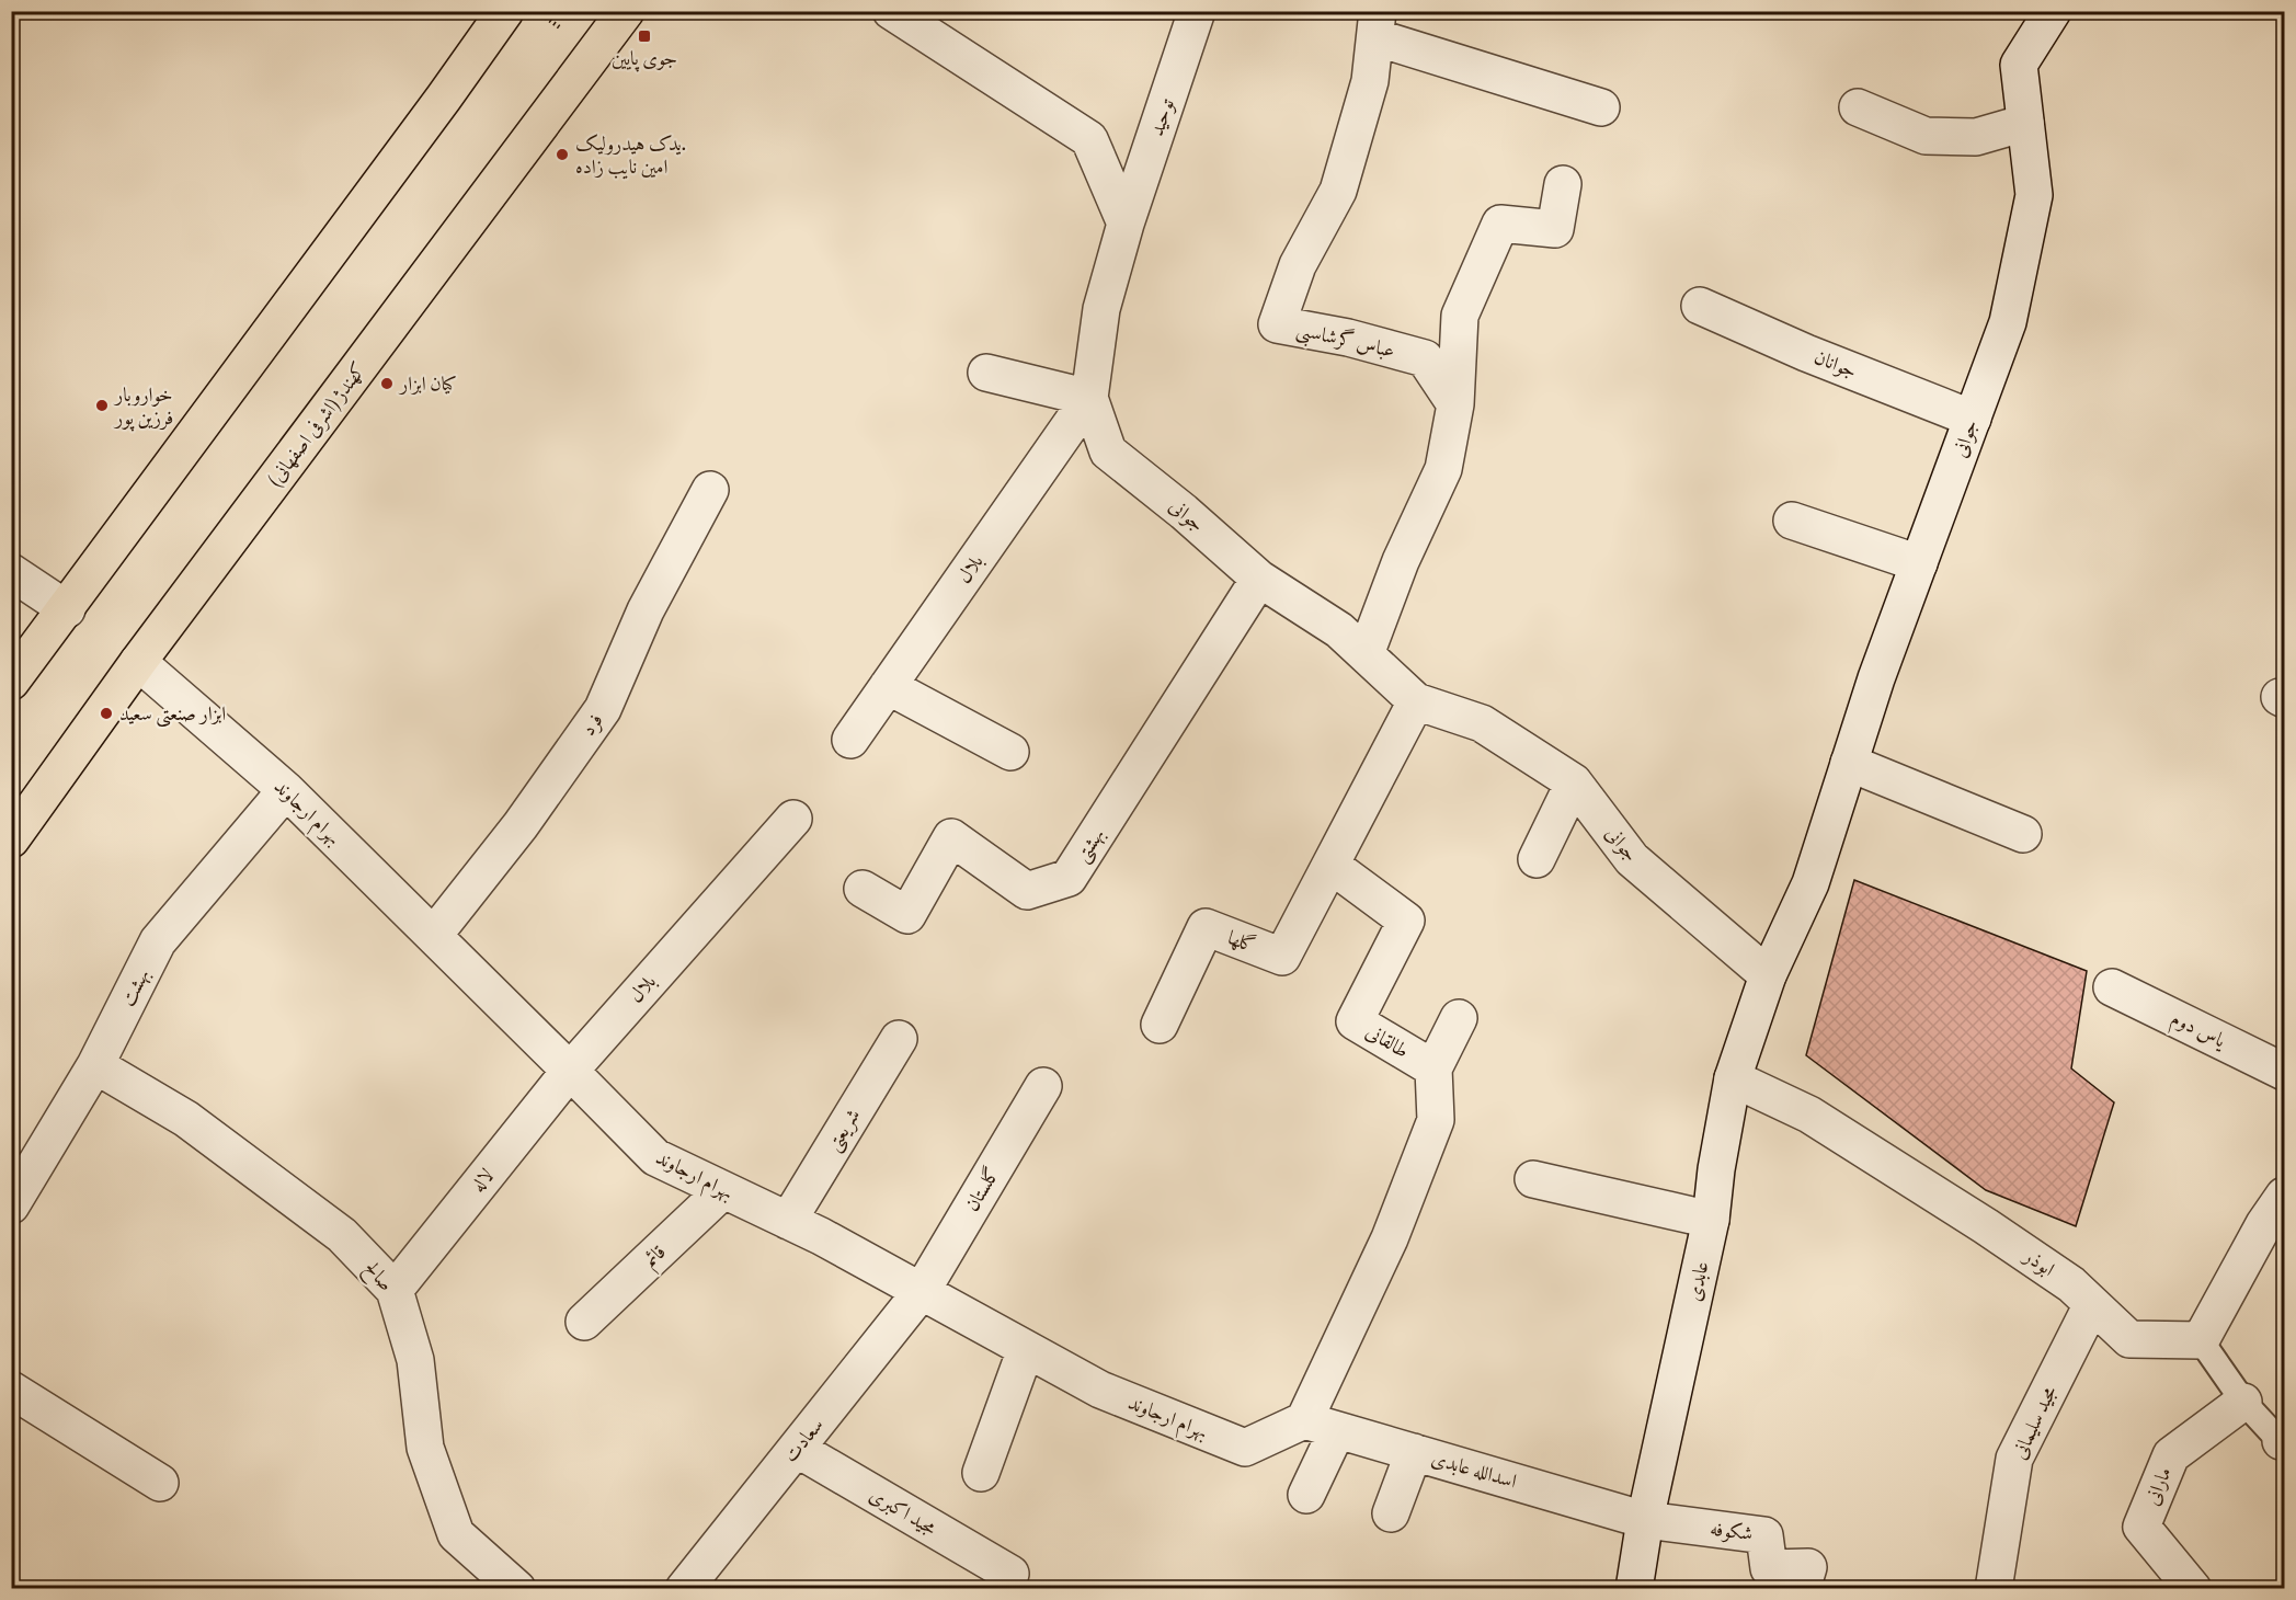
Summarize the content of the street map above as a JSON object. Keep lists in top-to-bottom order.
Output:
{
  "streets": {
    "main road": ["کهندژ (اشرفی اصفهانی)"],
    "street": [
      "توحید",
      "عباس گرشاسبی",
      "جوانان",
      "جوانی",
      "بلال",
      "فرد",
      "بهرام ارجاوند",
      "بهشتی",
      "گلها",
      "بهشت",
      "یاس دوم",
      "طالقانی",
      "شریعتی",
      "لاله",
      "گلستان",
      "قائم",
      "ابوذر",
      "صالح",
      "عابدی",
      "مجید سلیمانی",
      "سعادت",
      "اسدالله عابدی",
      "مارانی",
      "مجید اکبری",
      "شکوفه"
    ]
  },
  "crossings": [
    ["توحید", "جوانی"],
    ["جوانان", "جوانی"],
    ["کهندژ (اشرفی اصفهانی)", "بهرام ارجاوند"],
    ["جوانی", "بلال"],
    ["جوانی", "بهشتی"],
    ["جوانی", "عابدی"],
    ["بلال", "بهرام ارجاوند"],
    ["بلال", "لاله"],
    ["فرد", "بهرام ارجاوند"],
    ["بهرام ارجاوند", "بهشت"],
    ["بهرام ارجاوند", "شریعتی"],
    ["بهرام ارجاوند", "لاله"],
    ["بهرام ارجاوند", "گلستان"],
    ["بهرام ارجاوند", "قائم"],
    ["بهرام ارجاوند", "سعادت"],
    ["بهرام ارجاوند", "اسدالله عابدی"],
    ["گلها", "طالقانی"],
    ["بهشت", "صالح"],
    ["لاله", "صالح"],
    ["گلستان", "سعادت"],
    ["ابوذر", "عابدی"],
    ["ابوذر", "مجید سلیمانی"],
    ["عابدی", "اسدالله عابدی"],
    ["عابدی", "شکوفه"],
    ["سعادت", "مجید اکبری"],
    ["اسدالله عابدی", "شکوفه"]
  ],
  "places": {
    "transit": ["جوی پایین"],
    "other": [
      "یدک هیدرولیک. امین نایب زاده",
      "کیان ابزار",
      "خواروبار فرزین پور",
      "ابزار صنعتی سعید"
    ]
  }
}
